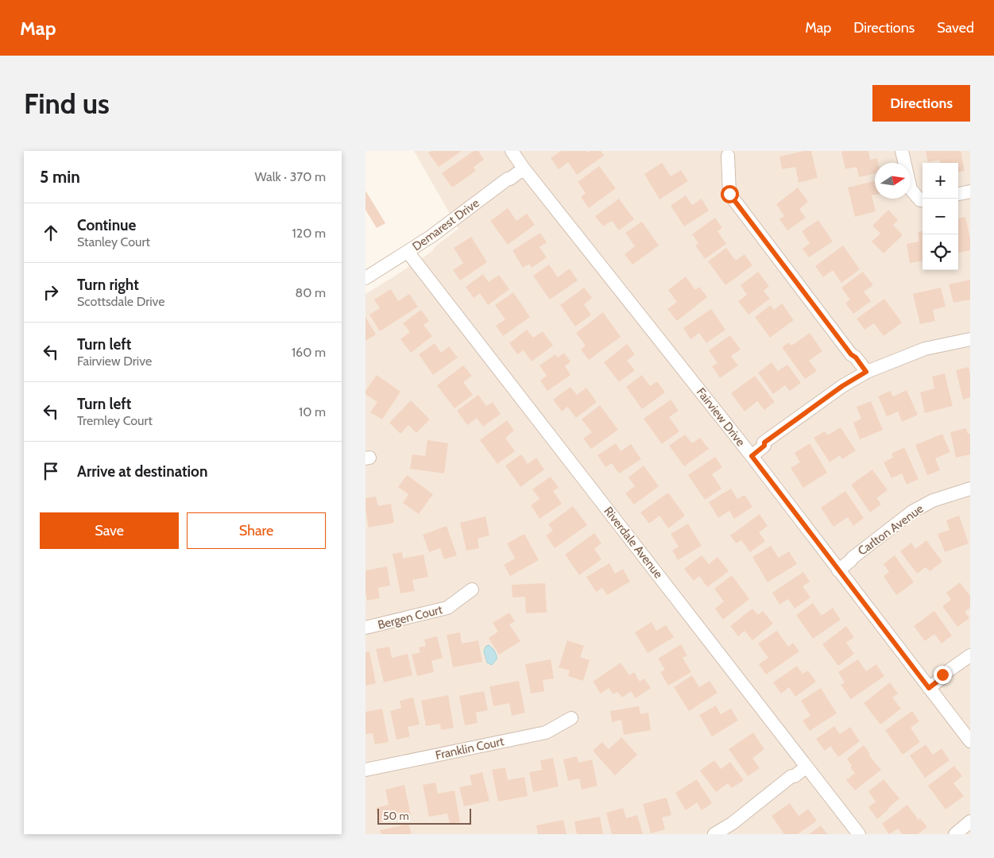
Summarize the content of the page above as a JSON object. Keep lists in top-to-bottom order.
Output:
{
  "streets": {
    "street": [
      "Demarest Drive",
      "Fairview Drive",
      "Carlton Avenue",
      "Riverdale Avenue",
      "Bergen Court",
      "Franklin Court"
    ]
  },
  "crossings": [
    ["Demarest Drive", "Fairview Drive"],
    ["Demarest Drive", "Riverdale Avenue"],
    ["Fairview Drive", "Carlton Avenue"]
  ],
  "scale_bar": "50 m",
  "north": "right",
  "page": {
    "header": "Map",
    "nav": ["Map", "Directions", "Saved"],
    "buttons": [
      "Directions",
      ["Save", "Share"]
    ],
    "title": "Find us",
    "heading": ["5 min", "Walk · 370 m"],
    "map_buttons": ["+", "−"],
    "list": [
      ["Continue", "Stanley Court", "120 m"],
      ["Turn right", "Scottsdale Drive", "80 m"],
      ["Turn left", "Fairview Drive", "160 m"],
      ["Turn left", "Tremley Court", "10 m"],
      "Arrive at destination"
    ],
    "scale": "50 m"
  }
}
